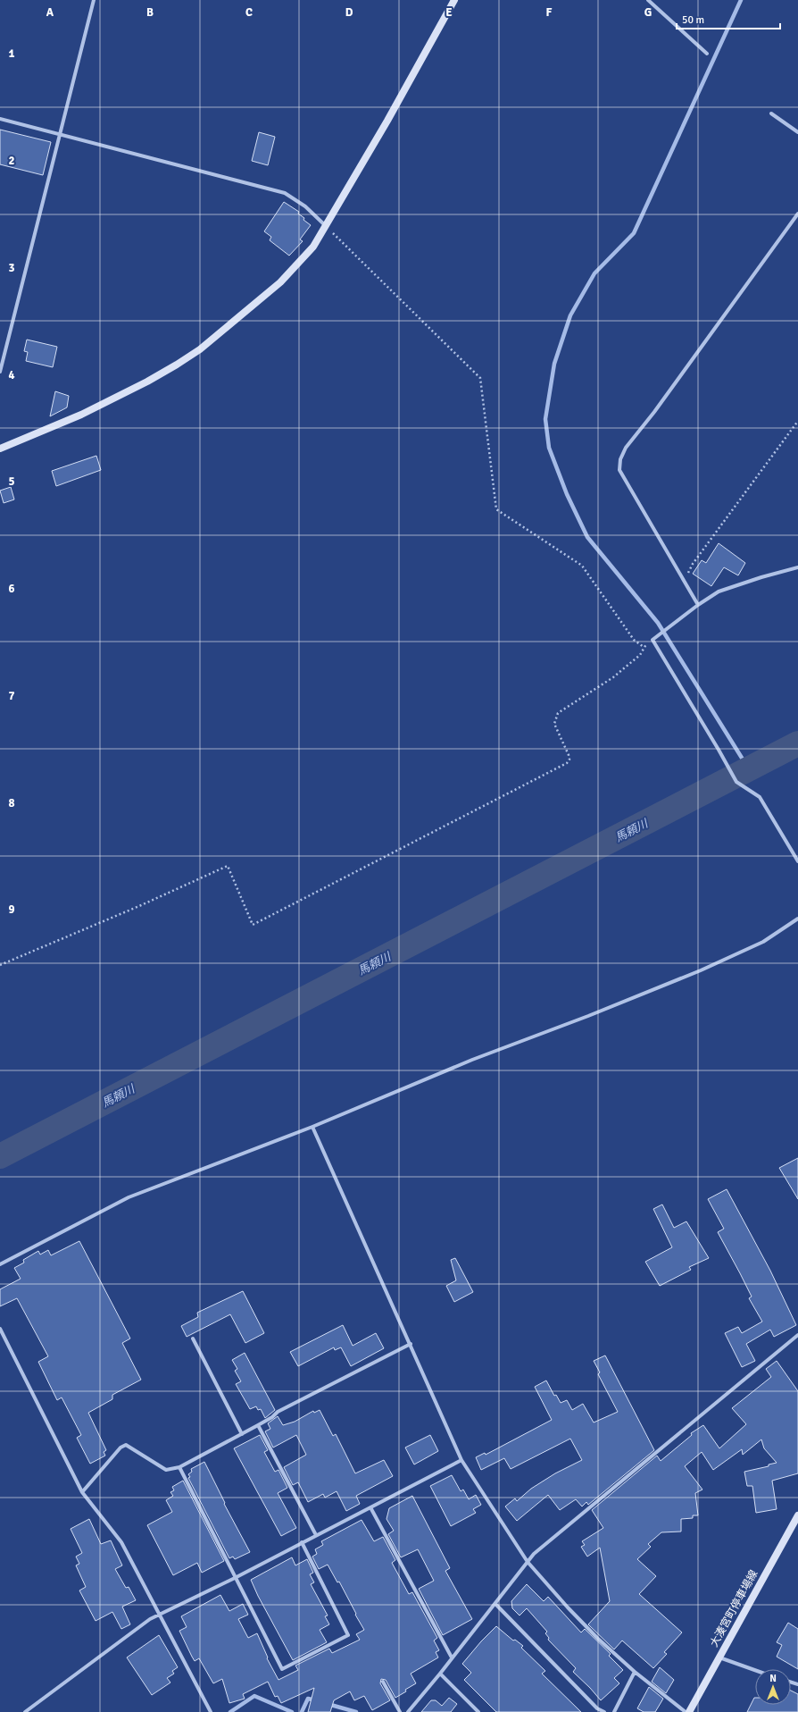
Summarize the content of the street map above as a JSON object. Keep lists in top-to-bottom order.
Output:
{
  "streets": {
    "street": ["大湊宮町停車場線"]
  },
  "water": ["馬頼川"],
  "scale_bar": "50 m",
  "north": "top",
  "grid": {
    "columns": [
      "A",
      "B",
      "C",
      "D",
      "E",
      "F",
      "G"
    ],
    "rows": [
      "1",
      "2",
      "3",
      "4",
      "5",
      "6",
      "7",
      "8",
      "9"
    ]
  }
}
